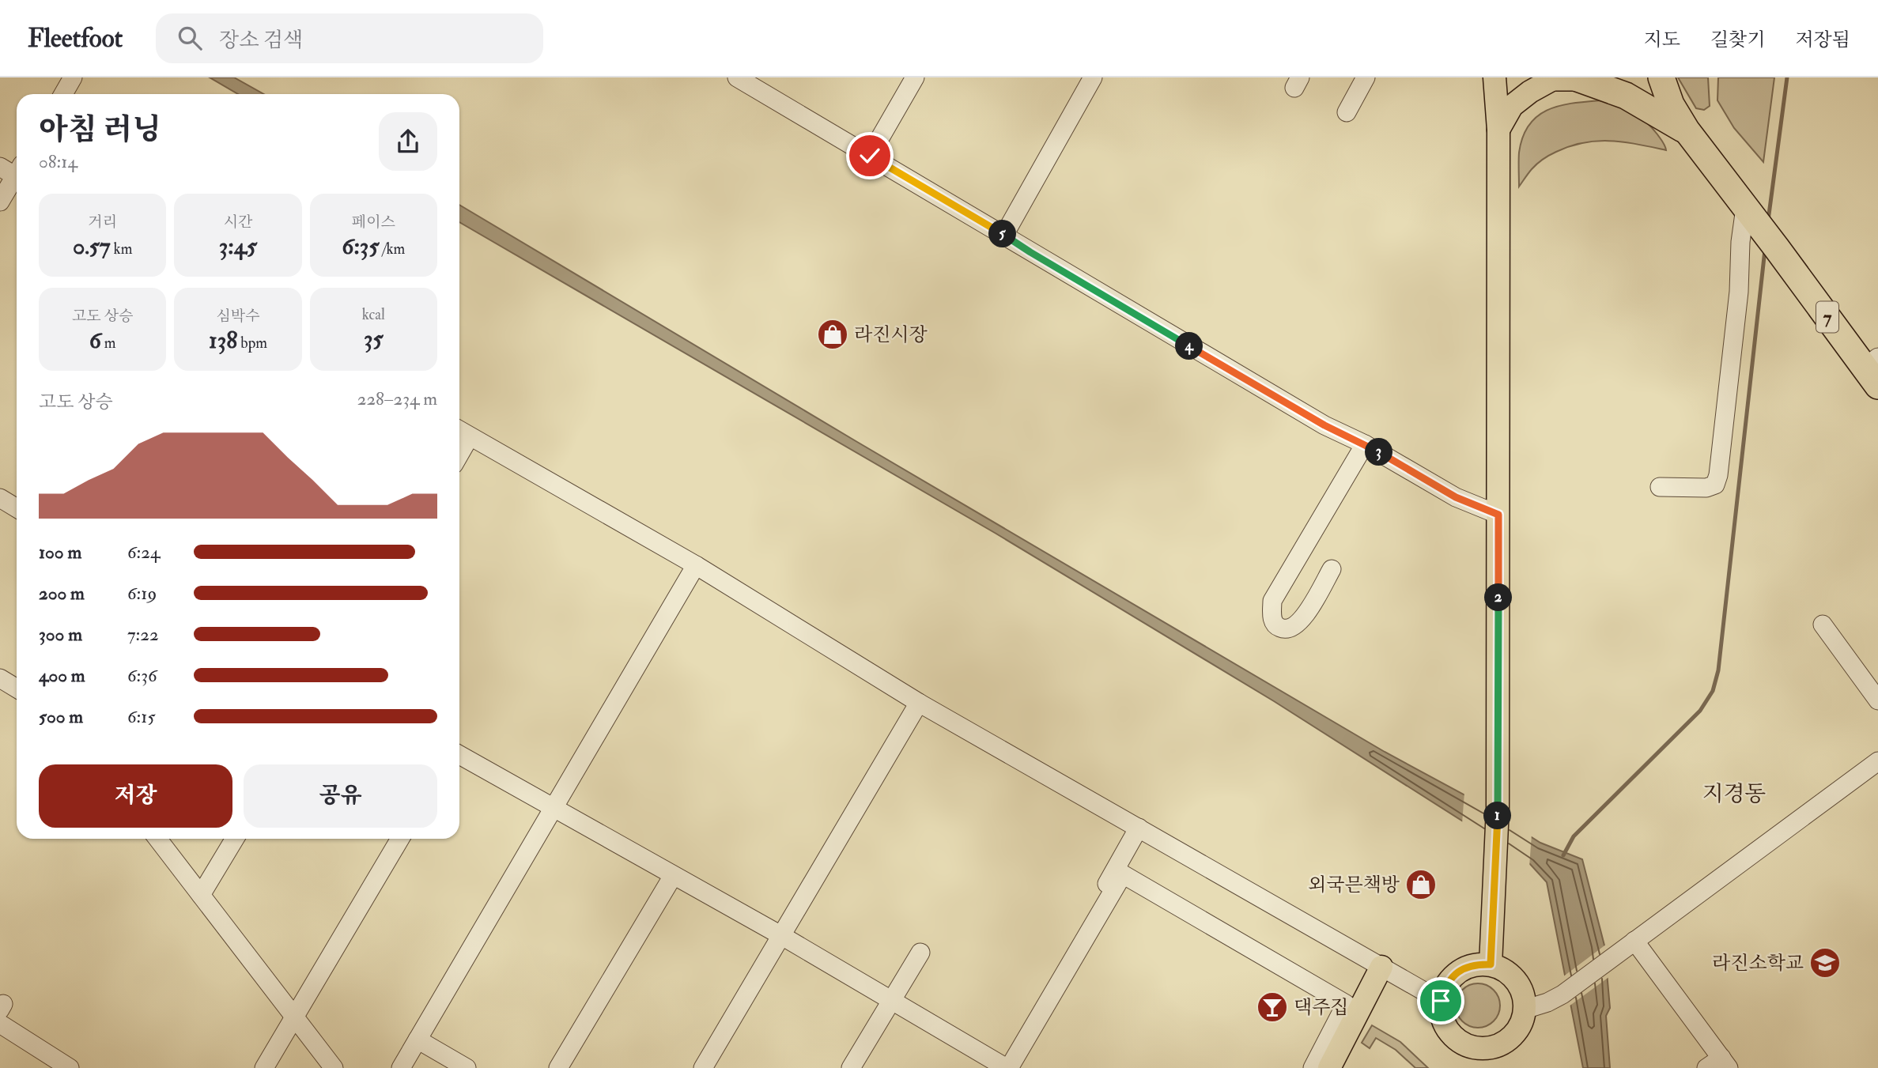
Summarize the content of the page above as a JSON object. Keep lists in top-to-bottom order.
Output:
{
  "streets": {
    "highway": ["7"]
  },
  "districts": ["지경동"],
  "places": {
    "shop": ["라진시장", "외국믄책방"],
    "school or university": ["라진소학교"],
    "bar": ["댁주집"]
  },
  "page": {
    "header": "Fleetfoot",
    "search": "장소 검색",
    "nav": ["지도", "길찾기", "저장됨"],
    "heading": ["아침 러닝", "08:14"],
    "stats": [
      ["거리", "0.57 km"],
      ["시간", "3:45"],
      ["페이스", "6:35 /km"],
      ["고도 상승", "6 m"],
      ["심박수", "138 bpm"],
      ["kcal", "35"]
    ],
    "pins": [
      "5",
      "4",
      "3",
      "2",
      "1"
    ],
    "chart": ["고도 상승", "228–234 m"],
    "list": [
      {
        "name": "100 m",
        "note": "6:24"
      },
      {
        "name": "200 m",
        "note": "6:19"
      },
      {
        "name": "300 m",
        "note": "7:22"
      },
      {
        "name": "400 m",
        "note": "6:36"
      },
      {
        "name": "500 m",
        "note": "6:15"
      }
    ],
    "buttons": ["저장", "공유"]
  }
}
